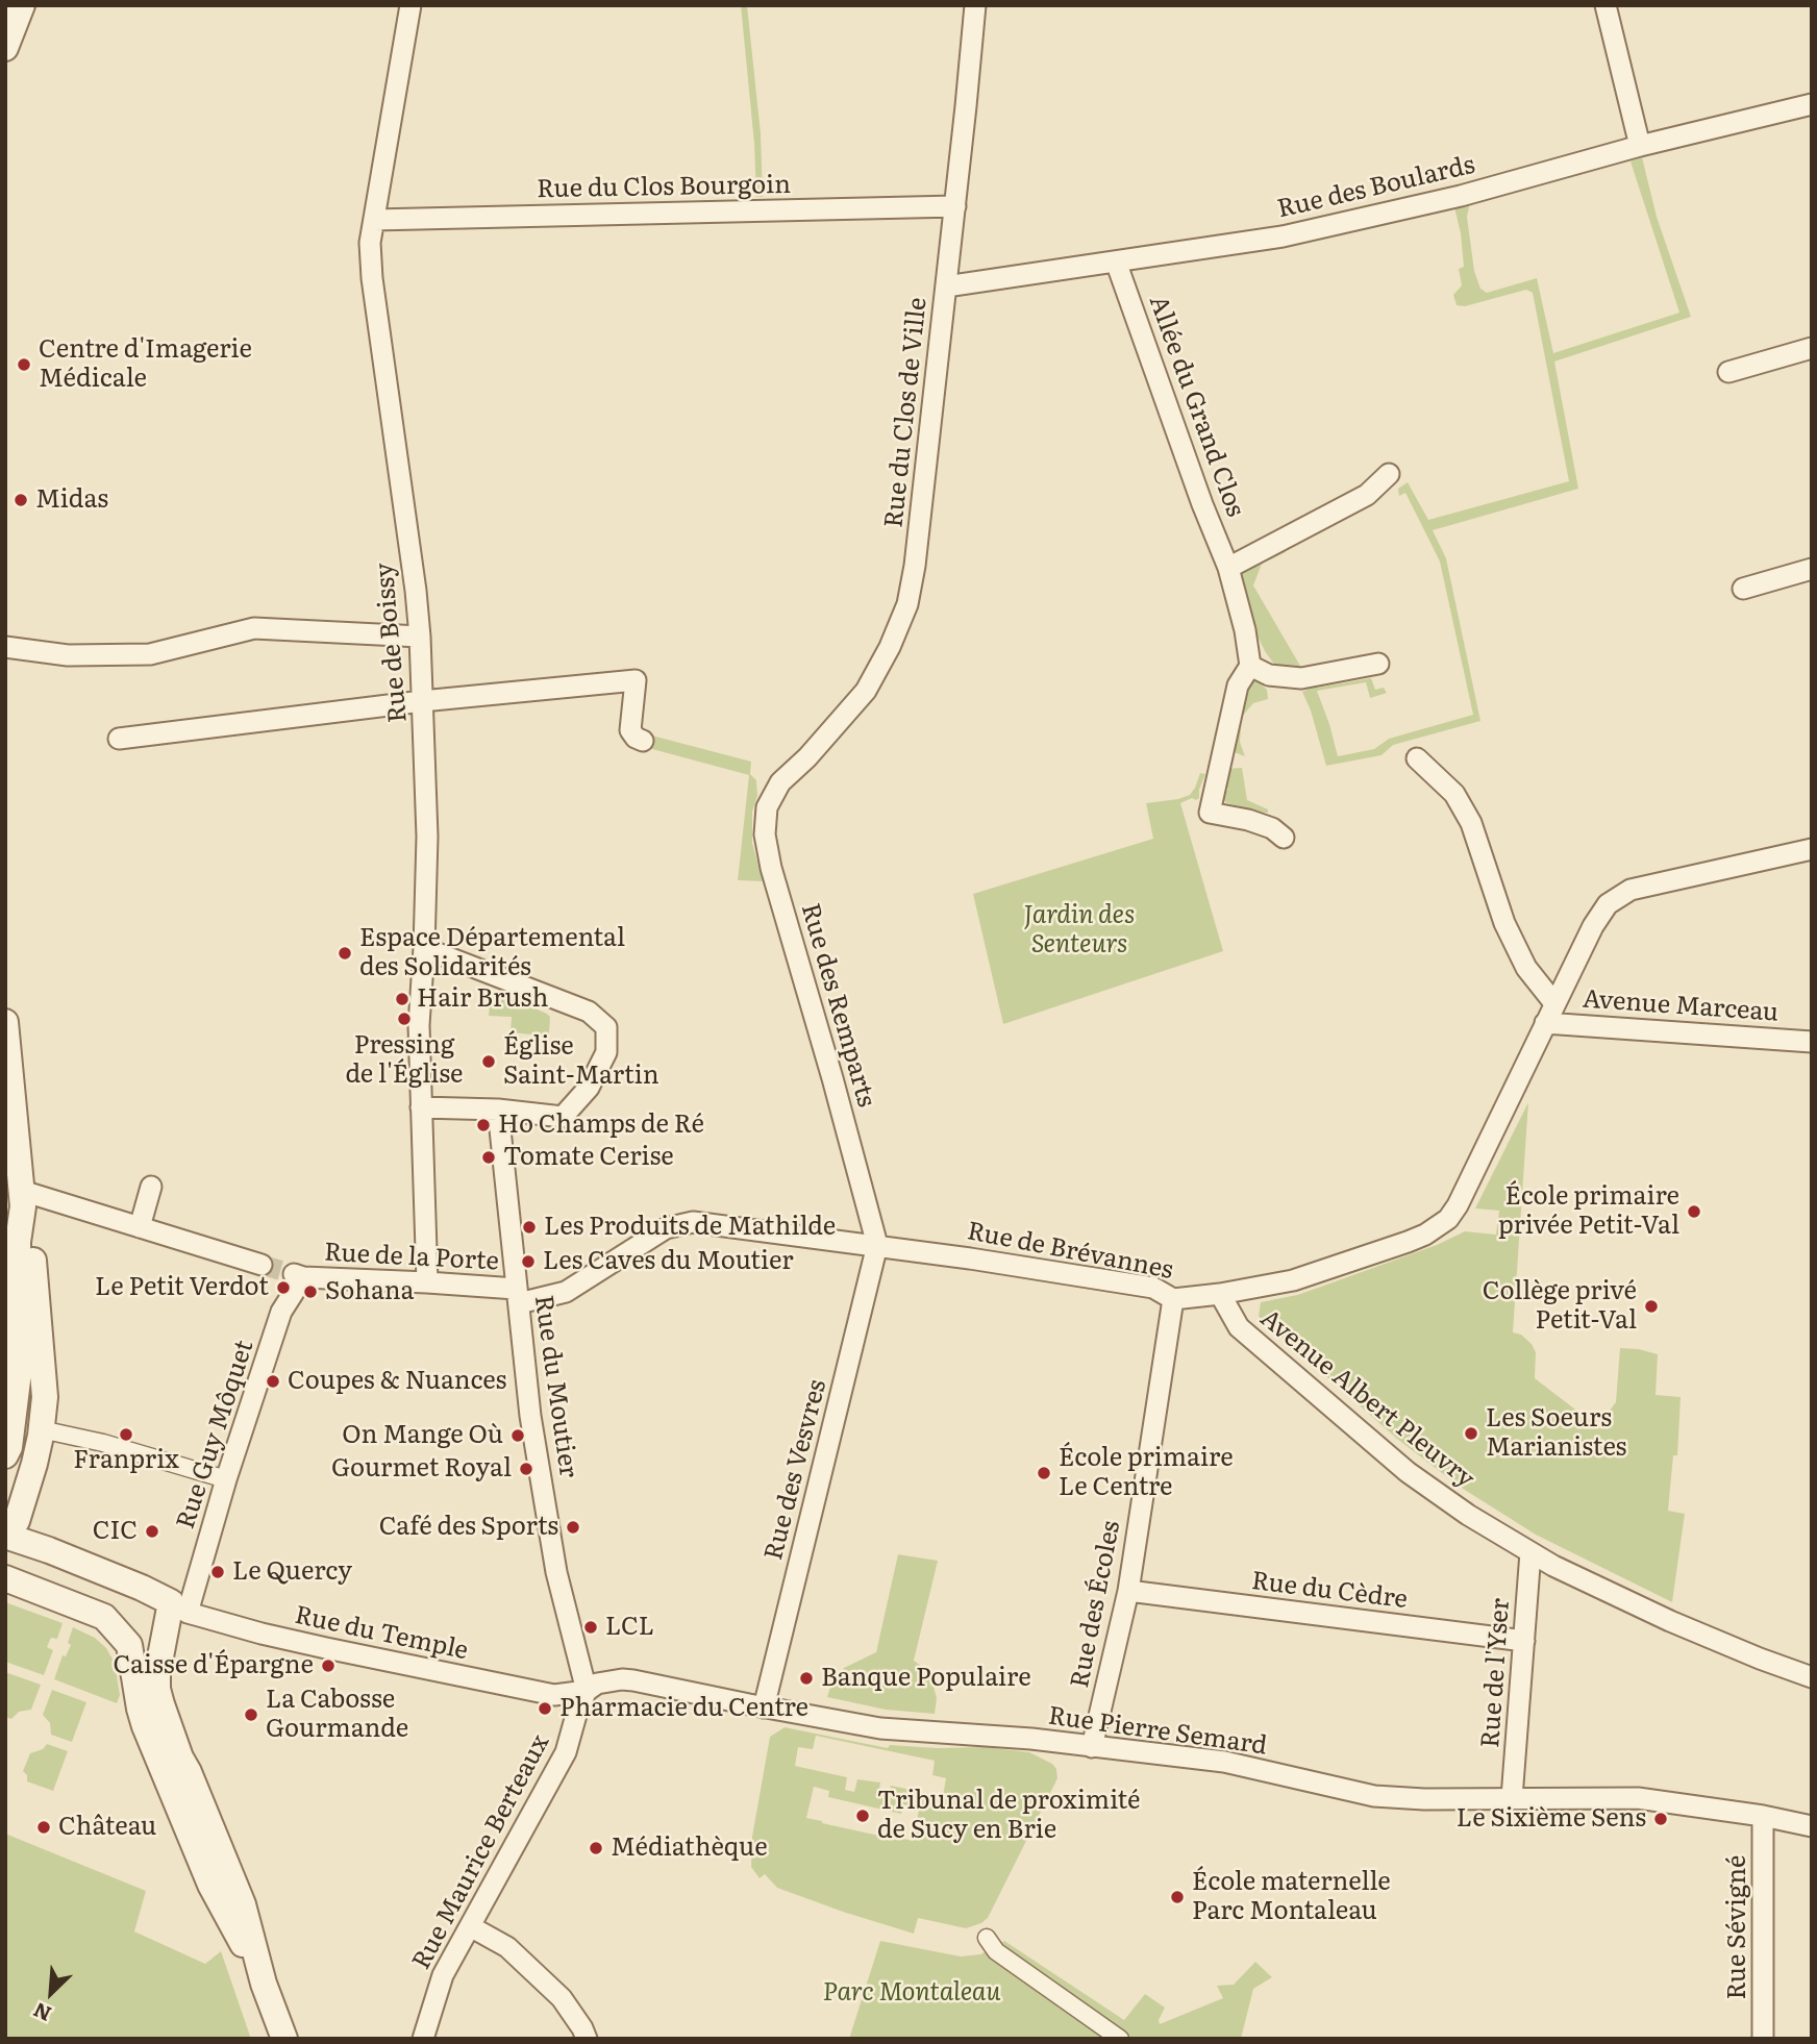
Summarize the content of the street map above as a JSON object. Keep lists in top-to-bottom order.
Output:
{
  "streets": {
    "street": [
      "Rue du Clos Bourgoin",
      "Rue des Boulards",
      "Allée du Grand Clos",
      "Rue du Clos de Ville",
      "Rue de Boissy",
      "Rue des Remparts",
      "Avenue Marceau",
      "Rue de Brévannes",
      "Rue de la Porte",
      "Rue du Moutier",
      "Avenue Albert Pleuvry",
      "Rue Guy Môquet",
      "Rue des Vesvres",
      "Rue du Cèdre",
      "Rue des Écoles",
      "Rue du Temple",
      "Rue de l'Yser",
      "Rue Pierre Semard",
      "Rue Maurice Berteaux",
      "Rue Sévigné"
    ]
  },
  "crossings": [
    ["Rue du Clos Bourgoin", "Rue du Clos de Ville"],
    ["Rue du Clos Bourgoin", "Rue de Boissy"],
    ["Rue des Boulards", "Allée du Grand Clos"],
    ["Rue des Boulards", "Rue du Clos de Ville"],
    ["Rue du Clos de Ville", "Rue des Remparts"],
    ["Rue de Boissy", "Rue de la Porte"],
    ["Rue des Remparts", "Rue de Brévannes"],
    ["Rue des Remparts", "Rue des Vesvres"],
    ["Avenue Marceau", "Rue de Brévannes"],
    ["Rue de Brévannes", "Rue de la Porte"],
    ["Rue de Brévannes", "Rue du Moutier"],
    ["Rue de Brévannes", "Avenue Albert Pleuvry"],
    ["Rue de Brévannes", "Rue des Vesvres"],
    ["Rue de Brévannes", "Rue des Écoles"],
    ["Rue de la Porte", "Rue du Moutier"],
    ["Rue de la Porte", "Rue Guy Môquet"],
    ["Rue du Moutier", "Rue du Temple"],
    ["Rue du Moutier", "Rue Pierre Semard"],
    ["Rue du Moutier", "Rue Maurice Berteaux"],
    ["Avenue Albert Pleuvry", "Rue de l'Yser"],
    ["Rue Guy Môquet", "Rue du Temple"],
    ["Rue des Vesvres", "Rue Pierre Semard"],
    ["Rue du Cèdre", "Rue des Écoles"],
    ["Rue du Cèdre", "Rue de l'Yser"],
    ["Rue des Écoles", "Rue Pierre Semard"],
    ["Rue du Temple", "Rue Pierre Semard"],
    ["Rue du Temple", "Rue Maurice Berteaux"],
    ["Rue de l'Yser", "Rue Pierre Semard"],
    ["Rue Pierre Semard", "Rue Maurice Berteaux"],
    ["Rue Pierre Semard", "Rue Sévigné"]
  ],
  "parks": ["Jardin des Senteurs", "Parc Montaleau"],
  "places": [
    "Centre d'Imagerie Médicale",
    "Midas",
    "Espace Départemental des Solidarités",
    "Hair Brush",
    "Pressing de l'Église",
    "Église Saint-Martin",
    "Ho Champs de Ré",
    "Tomate Cerise",
    "École primaire privée Petit-Val",
    "Les Produits de Mathilde",
    "Les Caves du Moutier",
    "Le Petit Verdot",
    "Sohana",
    "Collège privé Petit-Val",
    "Coupes & Nuances",
    "Les Soeurs Marianistes",
    "Franprix",
    "On Mange Où",
    "Gourmet Royal",
    "École primaire Le Centre",
    "Café des Sports",
    "CIC",
    "Le Quercy",
    "LCL",
    "Caisse d'Épargne",
    "Banque Populaire",
    "Pharmacie du Centre",
    "La Cabosse Gourmande",
    "Tribunal de proximité de Sucy en Brie",
    "Le Sixième Sens",
    "Château",
    "Médiathèque",
    "École maternelle Parc Montaleau"
  ],
  "north": "bottom left"
}
